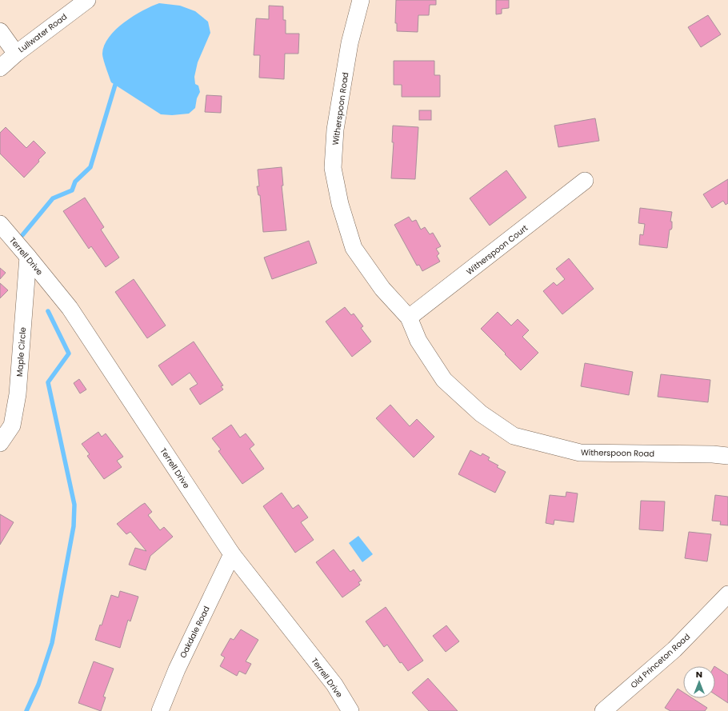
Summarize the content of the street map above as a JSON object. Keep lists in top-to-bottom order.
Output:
{
  "streets": {
    "street": [
      "Lullwater Road",
      "Witherspoon Road",
      "Witherspoon Court",
      "Terrell Drive",
      "Maple Circle",
      "Oakdale Road",
      "Old Princeton Road"
    ]
  },
  "crossings": [
    ["Witherspoon Road", "Witherspoon Court"],
    ["Terrell Drive", "Maple Circle"],
    ["Terrell Drive", "Oakdale Road"]
  ],
  "north": "top"
}
